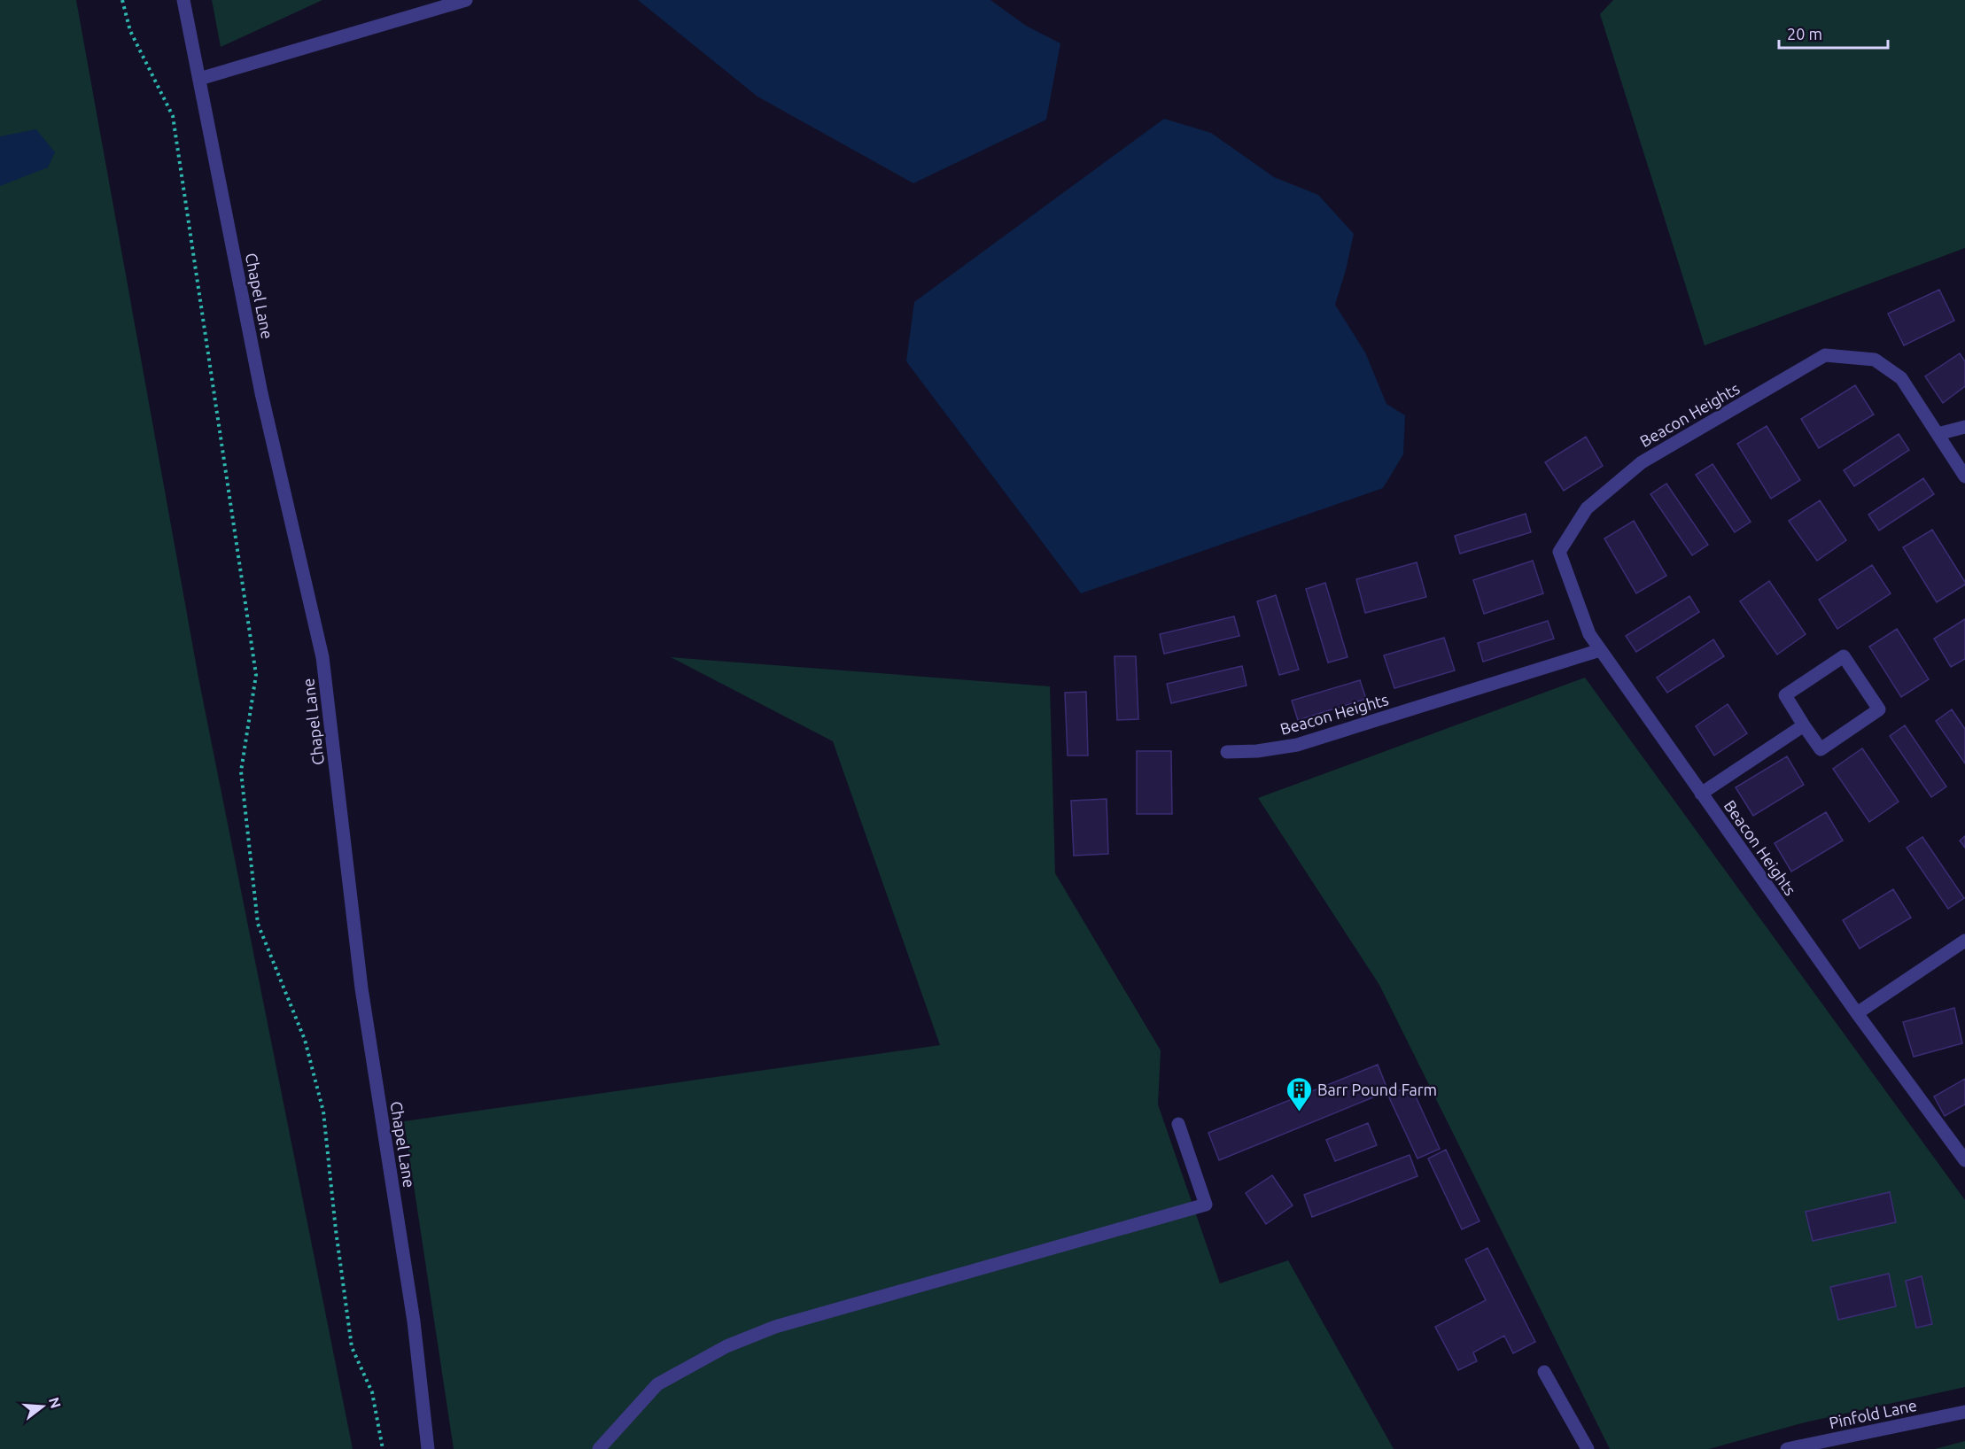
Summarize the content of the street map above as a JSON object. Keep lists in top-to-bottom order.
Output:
{
  "streets": {
    "street": ["Chapel Lane", "Beacon Heights", "Pinfold Lane"]
  },
  "places": {
    "building": ["Barr Pound Farm"]
  },
  "scale_bar": "20 m",
  "north": "right"
}
